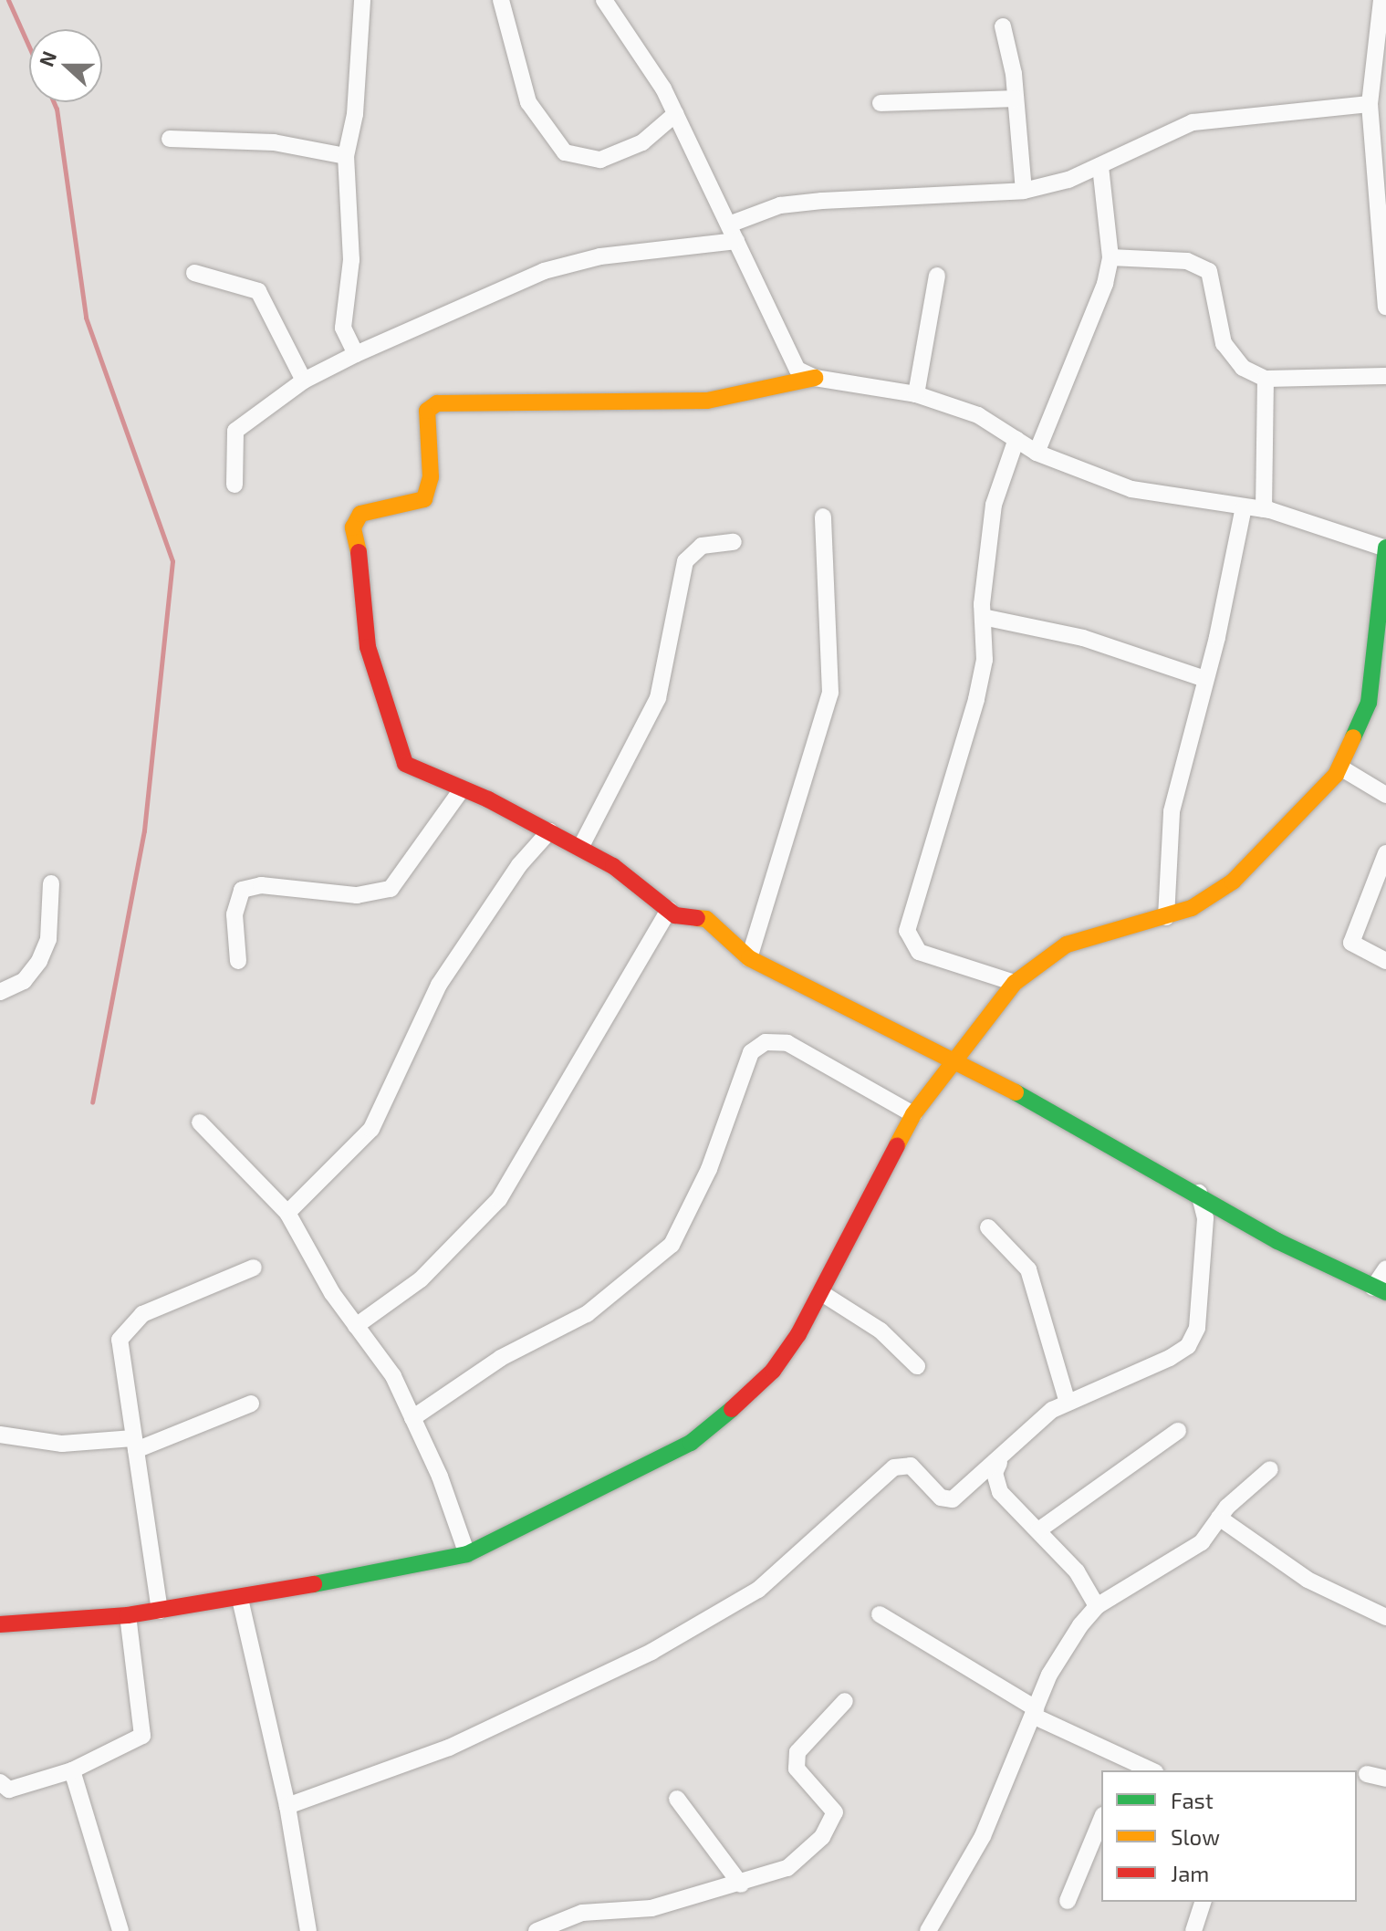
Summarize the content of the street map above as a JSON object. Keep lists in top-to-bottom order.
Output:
{
  "legend": ["Fast", "Slow", "Jam"],
  "north": "left"
}
